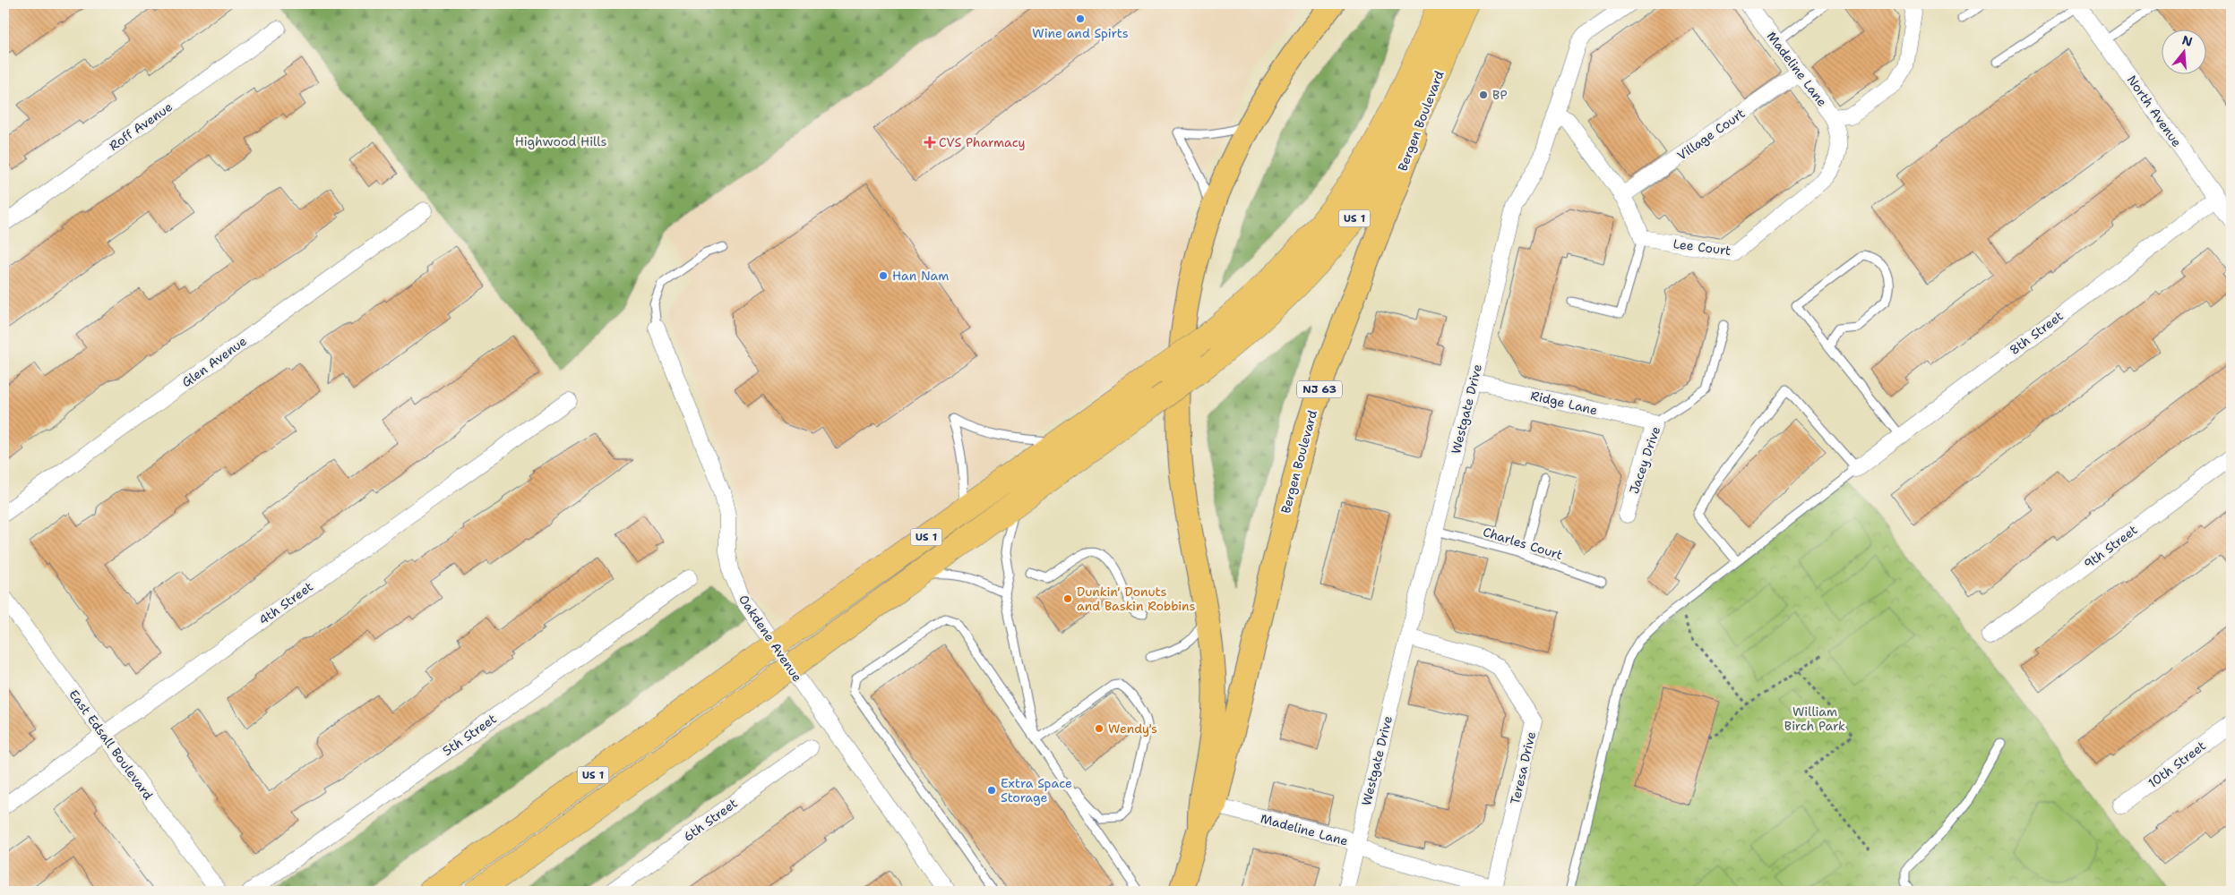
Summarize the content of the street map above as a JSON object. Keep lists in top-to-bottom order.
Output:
{
  "streets": {
    "highway": ["Bergen Boulevard", "US 1"],
    "main road": ["NJ 63"],
    "street": [
      "Madeline Lane",
      "North Avenue",
      "Roff Avenue",
      "Village Court",
      "Lee Court",
      "8th Street",
      "Glen Avenue",
      "Ridge Lane",
      "Westgate Drive",
      "Jacey Drive",
      "9th Street",
      "4th Street",
      "Oakdene Avenue",
      "5th Street",
      "East Edsall Boulevard",
      "10th Street",
      "Teresa Drive",
      "6th Street"
    ],
    "lane": ["Charles Court"]
  },
  "crossings": [
    ["Madeline Lane", "Bergen Boulevard"],
    ["Madeline Lane", "Village Court"],
    ["Madeline Lane", "Lee Court"],
    ["Madeline Lane", "Westgate Drive"],
    ["Madeline Lane", "Teresa Drive"],
    ["North Avenue", "8th Street"],
    ["Bergen Boulevard", "US 1"],
    ["Ridge Lane", "Westgate Drive"],
    ["Ridge Lane", "Jacey Drive"],
    ["Westgate Drive", "Charles Court"],
    ["Westgate Drive", "Teresa Drive"],
    ["4th Street", "East Edsall Boulevard"]
  ],
  "parks": ["Highwood Hills", "William Birch Park"],
  "places": {
    "other": [
      "Wine and Spirts",
      "BP",
      "Han Nam",
      "Dunkin' Donuts and Baskin Robbins",
      "Wendy's",
      "Extra Space Storage"
    ],
    "health": ["CVS Pharmacy"]
  },
  "north": "top"
}
